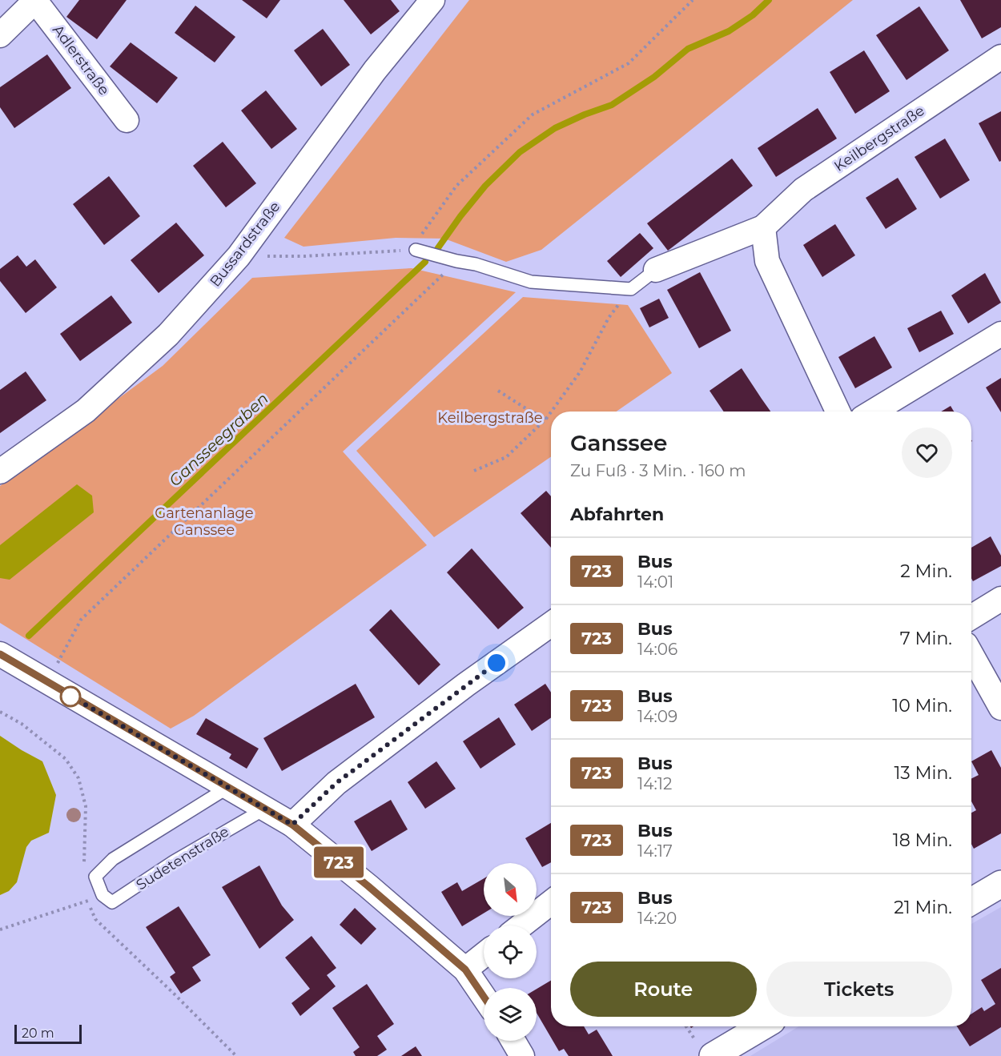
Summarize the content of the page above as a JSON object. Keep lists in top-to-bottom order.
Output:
{
  "streets": {
    "street": ["Adlerstraße", "Keilbergstraße", "Bussardstraße"],
    "lane": ["Sudetenstraße"]
  },
  "water": ["Gansseegraben"],
  "parks": ["Keilbergstraße", "Gartenanlage Ganssee"],
  "lines": ["bus line 723"],
  "scale_bar": "20 m",
  "north": "bottom right",
  "page": {
    "on_map": "723",
    "heading": [
      ["Ganssee", "Zu Fuß · 3 Min. · 160 m"],
      "Abfahrten"
    ],
    "list": [
      {
        "mark": "723",
        "name": "Bus",
        "note": "14:01",
        "value": "2 Min."
      },
      {
        "mark": "723",
        "name": "Bus",
        "note": "14:06",
        "value": "7 Min."
      },
      {
        "mark": "723",
        "name": "Bus",
        "note": "14:09",
        "value": "10 Min."
      },
      {
        "mark": "723",
        "name": "Bus",
        "note": "14:12",
        "value": "13 Min."
      },
      {
        "mark": "723",
        "name": "Bus",
        "note": "14:17",
        "value": "18 Min."
      },
      {
        "mark": "723",
        "name": "Bus",
        "note": "14:20",
        "value": "21 Min."
      }
    ],
    "buttons": ["Route", "Tickets"],
    "scale": "20 m"
  }
}
